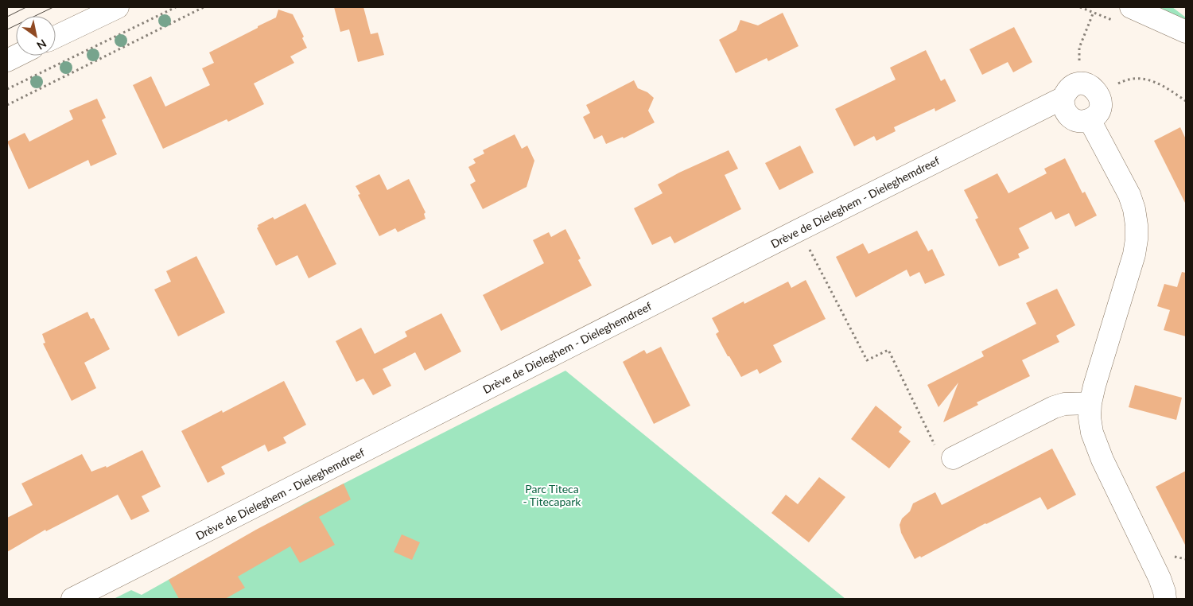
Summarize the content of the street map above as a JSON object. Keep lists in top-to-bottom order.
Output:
{
  "streets": {
    "street": ["Drève de Dieleghem - Dieleghemdreef"]
  },
  "parks": ["Parc Titeca - Titecapark"],
  "north": "bottom right"
}
